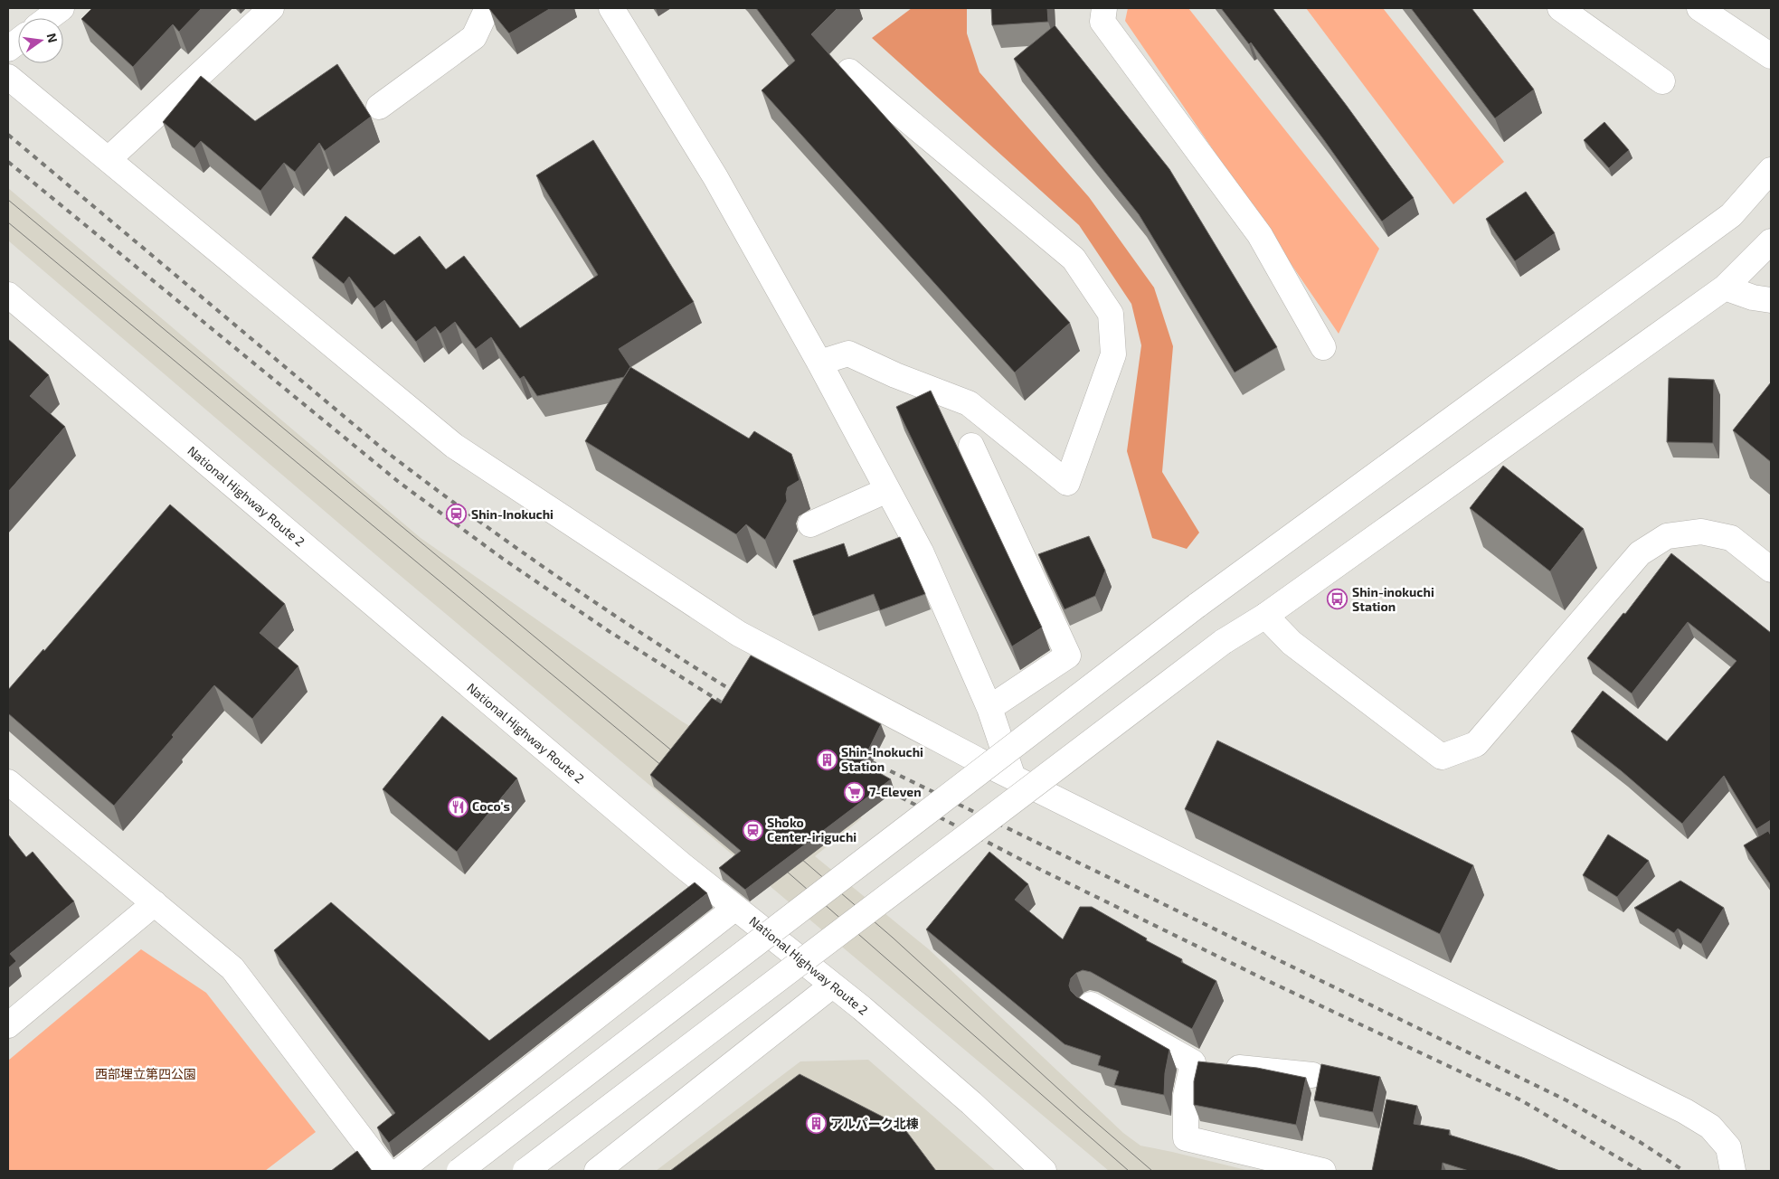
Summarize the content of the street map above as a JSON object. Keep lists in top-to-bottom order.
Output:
{
  "streets": {
    "main road": ["National Highway Route 2"]
  },
  "parks": ["西部埋立第四公園"],
  "places": {
    "station": ["Shin-Inokuchi", "Shoko Center-iriguchi"],
    "bus stop": ["Shin-inokuchi Station"],
    "building": ["Shin-Inokuchi Station", "アルパーク北棟"],
    "supermarket": ["7-Eleven"],
    "restaurant": ["Coco's"]
  },
  "north": "right"
}
